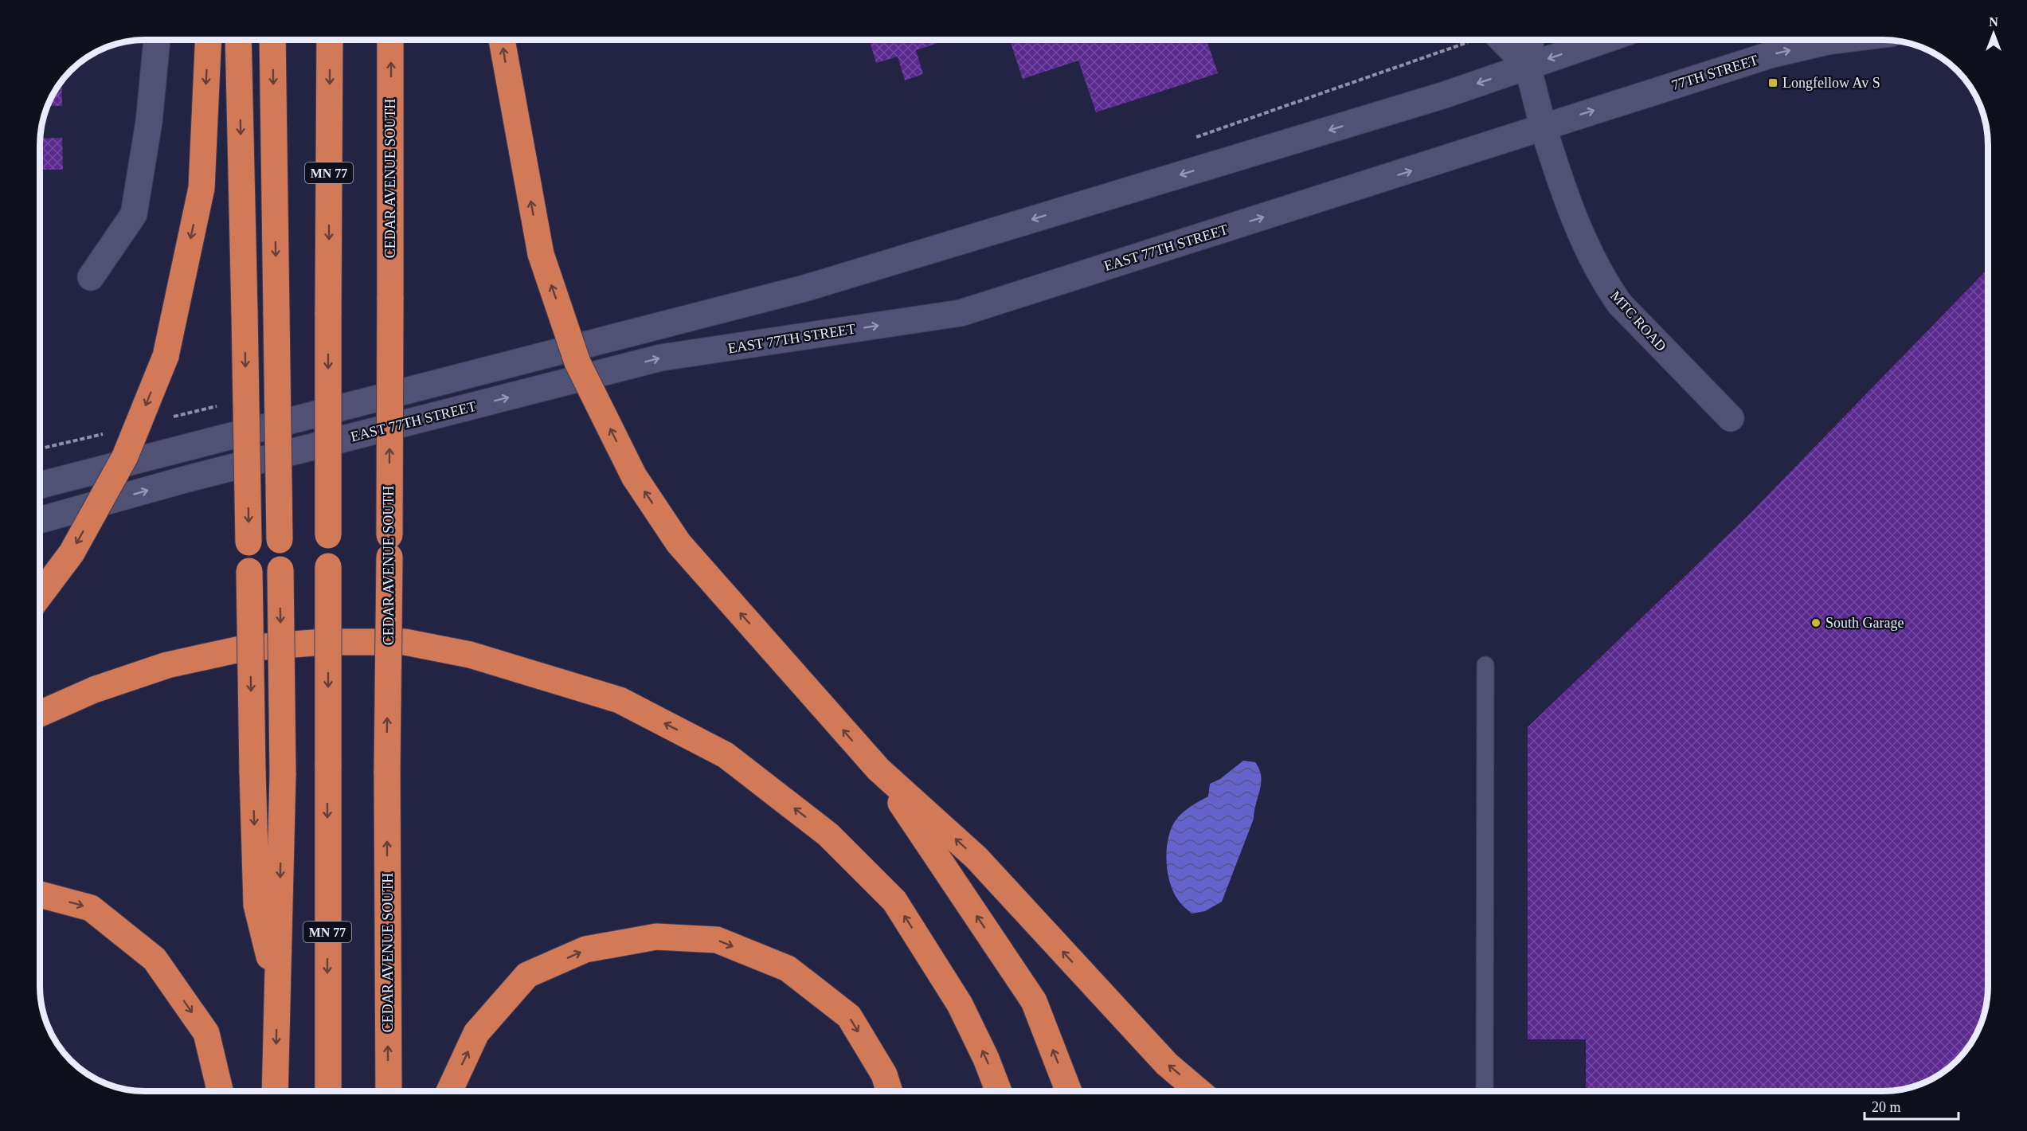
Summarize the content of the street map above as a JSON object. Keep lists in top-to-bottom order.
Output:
{
  "streets": {
    "highway": ["MN 77", "CEDAR AVENUE SOUTH"],
    "street": ["77TH STREET", "EAST 77TH STREET", "MTC ROAD"]
  },
  "crossings": [
    ["77TH STREET", "EAST 77TH STREET"],
    ["77TH STREET", "MTC ROAD"],
    ["EAST 77TH STREET", "MTC ROAD"]
  ],
  "one_way": ["77TH STREET"],
  "places": {
    "transit": ["Longfellow Av S"],
    "other": ["South Garage"]
  },
  "scale_bar": "20 m",
  "north": "top"
}
